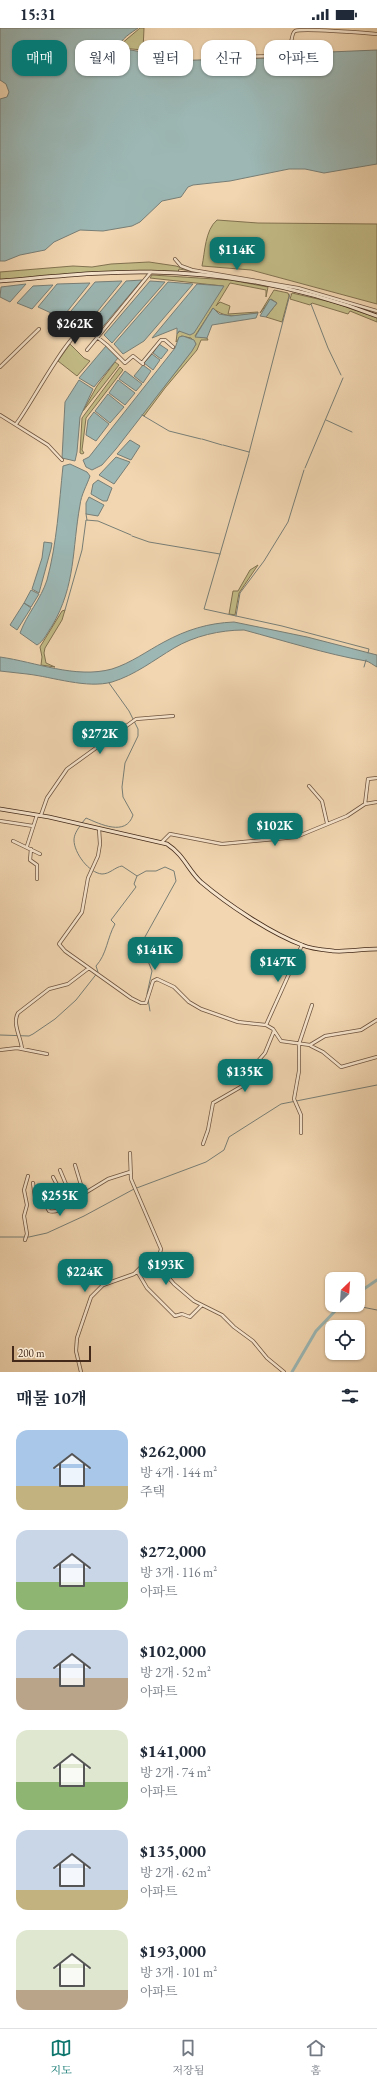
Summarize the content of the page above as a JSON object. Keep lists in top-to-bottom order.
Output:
{
  "scale_bar": "200 m",
  "north": "top right",
  "page": {
    "status": "15:31",
    "chip": [
      "매매",
      "월세",
      "필터",
      "신규",
      "아파트"
    ],
    "price": [
      "$114K",
      "$262K",
      "$272K",
      "$102K",
      "$141K",
      "$147K",
      "$135K",
      "$255K",
      "$193K",
      "$224K"
    ],
    "scale": "200 m",
    "heading": "매물 10개",
    "list": [
      {
        "name": "$262,000",
        "note": "방 4개 · 144 m² · 주택"
      },
      {
        "name": "$272,000",
        "note": "방 3개 · 116 m² · 아파트"
      },
      {
        "name": "$102,000",
        "note": "방 2개 · 52 m² · 아파트"
      },
      {
        "name": "$141,000",
        "note": "방 2개 · 74 m² · 아파트"
      },
      {
        "name": "$135,000",
        "note": "방 2개 · 62 m² · 아파트"
      },
      {
        "name": "$193,000",
        "note": "방 3개 · 101 m² · 아파트"
      }
    ],
    "tabs": ["지도", "저장됨", "홈"]
  }
}
